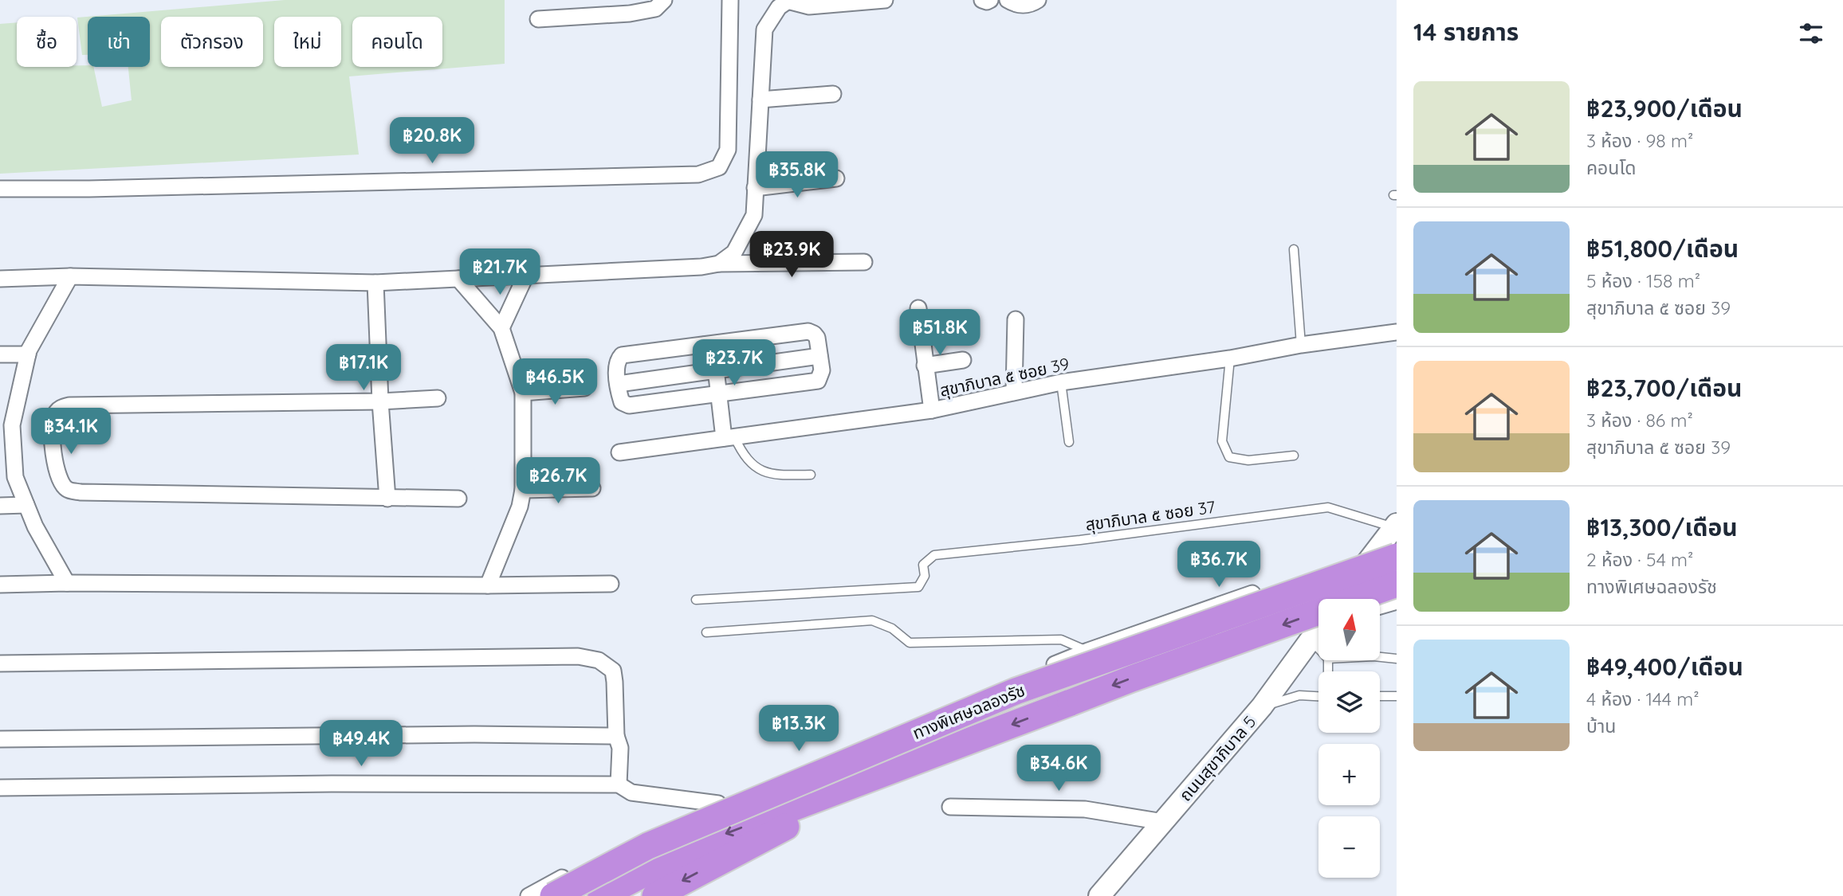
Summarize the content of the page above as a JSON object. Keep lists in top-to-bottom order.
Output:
{
  "streets": {
    "highway": ["ทางพิเศษฉลองรัช"],
    "main road": ["ถนนสุขาภิบาล 5"],
    "street": ["สุขาภิบาล ๕ ซอย 39"],
    "lane": ["สุขาภิบาล ๕ ซอย 37"]
  },
  "crossings": [
    ["สุขาภิบาล ๕ ซอย 37", "ถนนสุขาภิบาล 5"]
  ],
  "north": "top",
  "page": {
    "heading": "14 รายการ",
    "chip": [
      "ซื้อ",
      "เช่า",
      "ตัวกรอง",
      "ใหม่",
      "คอนโด"
    ],
    "list": [
      {
        "name": "฿23,900/เดือน",
        "note": "3 ห้อง · 98 m² · คอนโด"
      },
      {
        "name": "฿51,800/เดือน",
        "note": "5 ห้อง · 158 m² · สุขาภิบาล ๕ ซอย 39"
      },
      {
        "name": "฿23,700/เดือน",
        "note": "3 ห้อง · 86 m² · สุขาภิบาล ๕ ซอย 39"
      },
      {
        "name": "฿13,300/เดือน",
        "note": "2 ห้อง · 54 m² · ทางพิเศษฉลองรัช"
      },
      {
        "name": "฿49,400/เดือน",
        "note": "4 ห้อง · 144 m² · บ้าน"
      }
    ],
    "price": [
      "฿20.8K",
      "฿35.8K",
      "฿23.9K",
      "฿21.7K",
      "฿51.8K",
      "฿23.7K",
      "฿17.1K",
      "฿46.5K",
      "฿34.1K",
      "฿26.7K",
      "฿36.7K",
      "฿13.3K",
      "฿49.4K",
      "฿34.6K"
    ],
    "map_buttons": ["+", "−"]
  }
}
